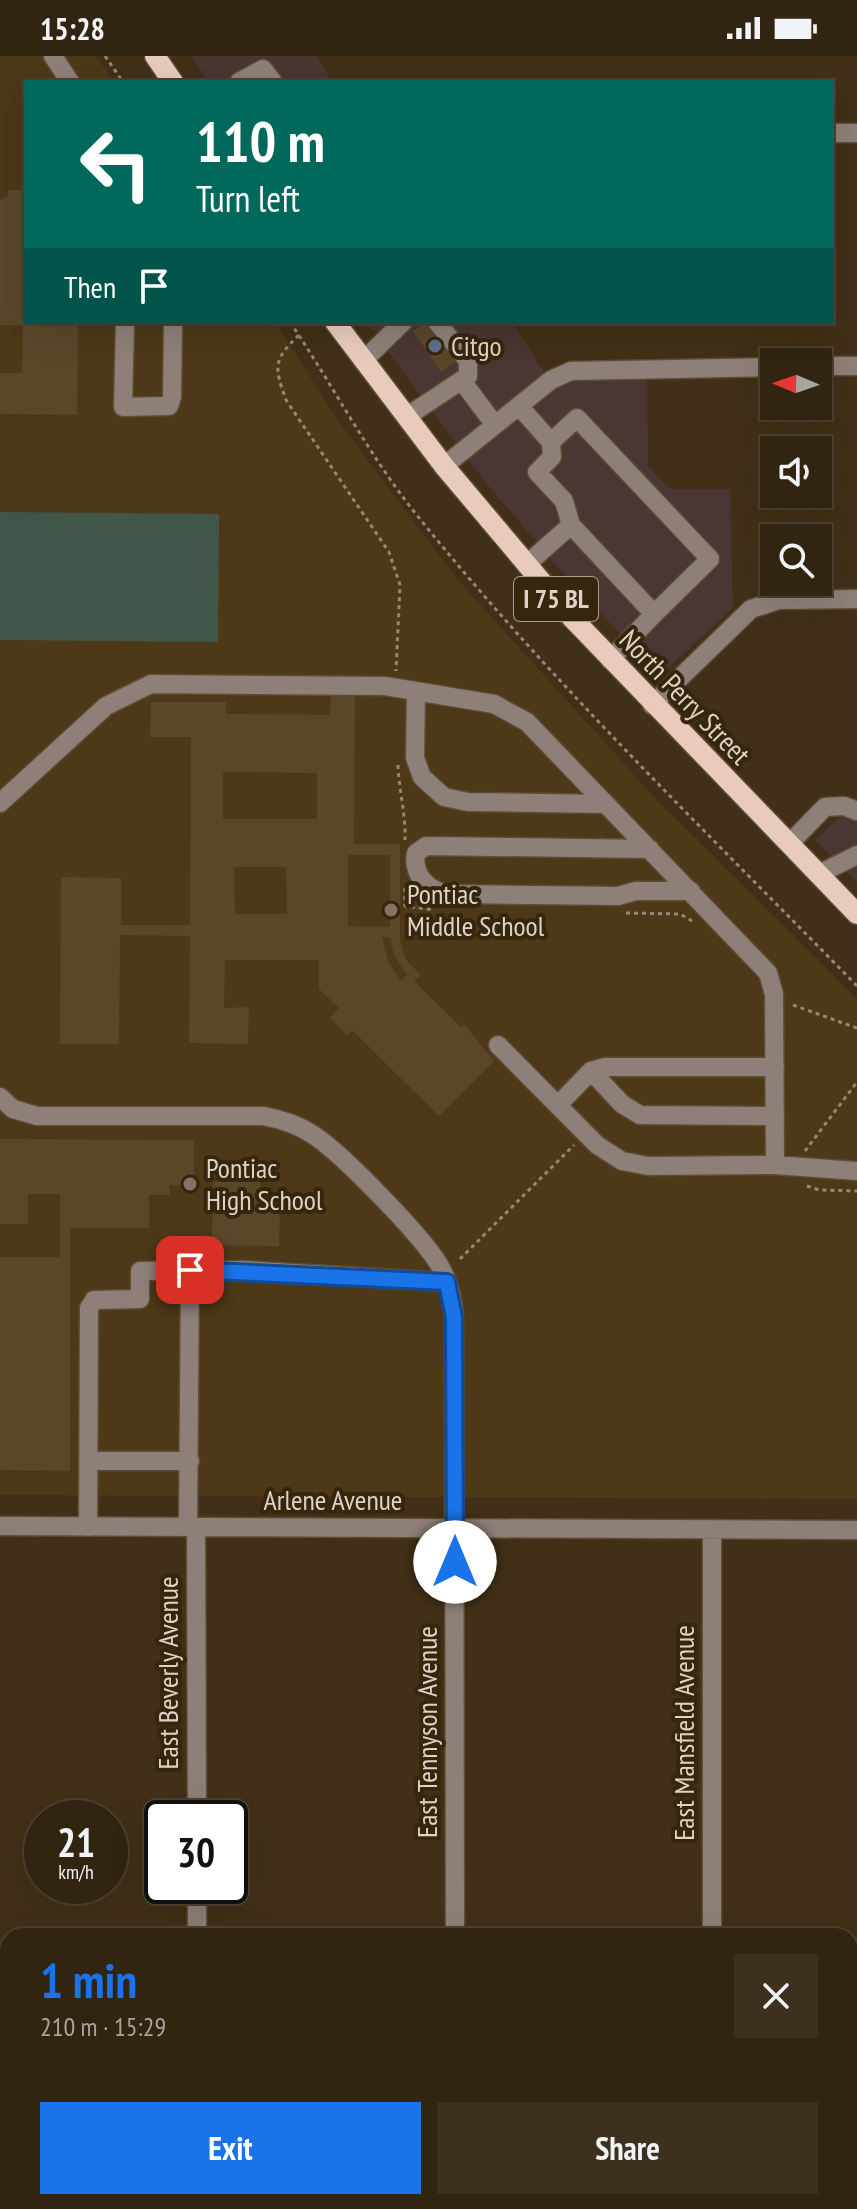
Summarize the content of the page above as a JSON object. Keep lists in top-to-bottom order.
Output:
{
  "streets": {
    "main road": ["I 75 BL", "North Perry Street"],
    "street": [
      "Arlene Avenue",
      "East Beverly Avenue",
      "East Tennyson Avenue",
      "East Mansfield Avenue"
    ]
  },
  "crossings": [
    ["Arlene Avenue", "East Beverly Avenue"],
    ["Arlene Avenue", "East Tennyson Avenue"],
    ["Arlene Avenue", "East Mansfield Avenue"]
  ],
  "places": ["Citgo", "Pontiac Middle School", "Pontiac High School"],
  "north": "left",
  "page": {
    "status": "15:28",
    "turn": ["110 m", "Turn left"],
    "then": "Then",
    "speed": "21 km/h",
    "limit": "30",
    "heading": ["1 min", "210 m · 15:29"],
    "buttons": ["Exit", "Share"]
  }
}
